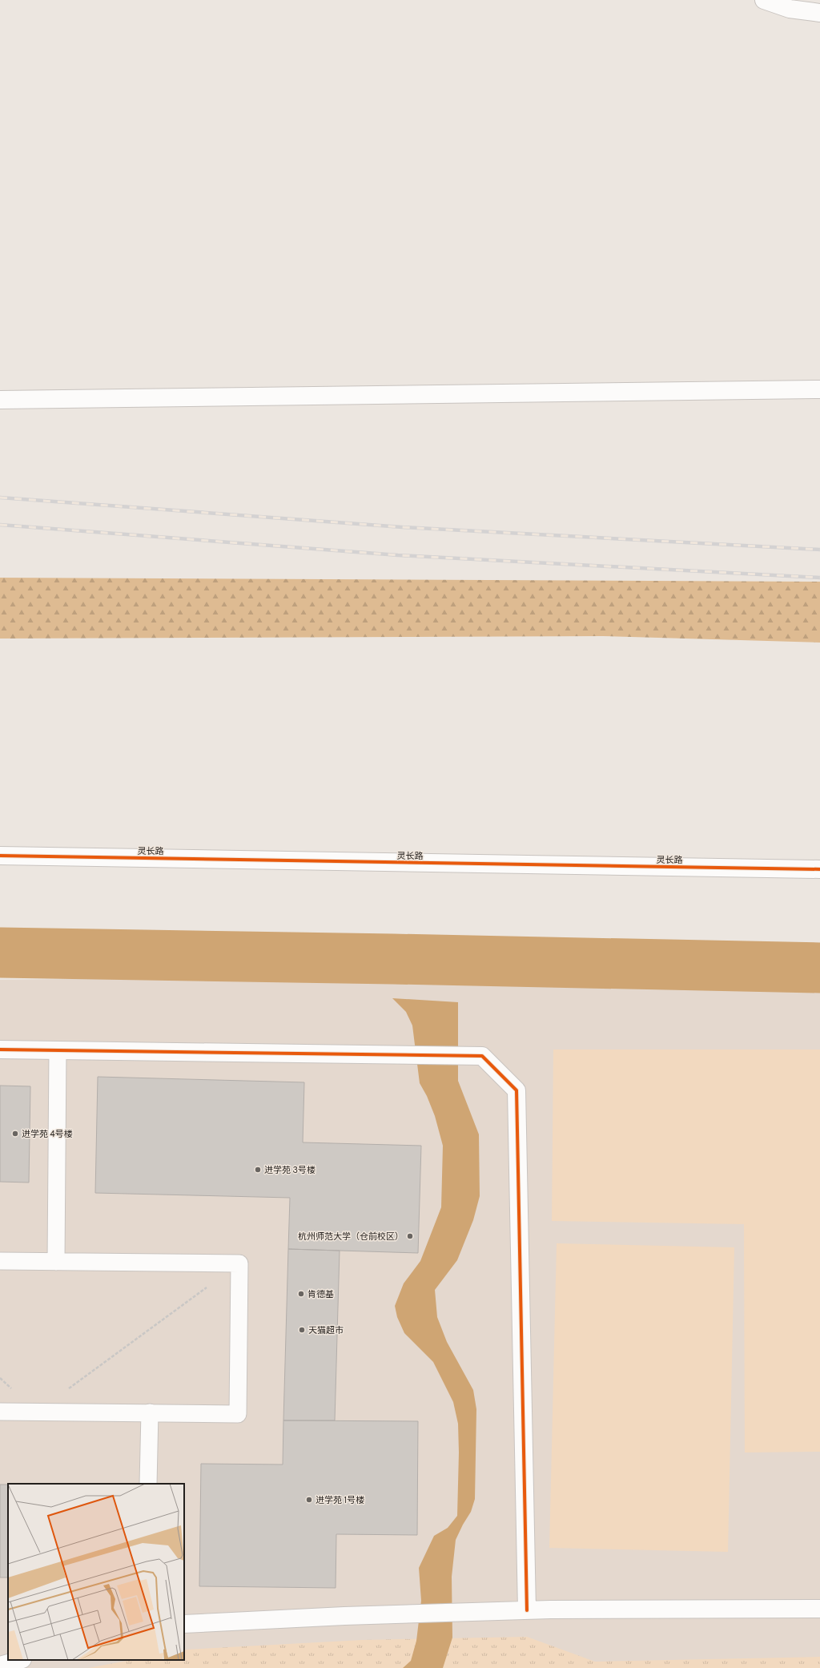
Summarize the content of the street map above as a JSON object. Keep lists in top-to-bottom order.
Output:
{
  "streets": {
    "street": ["灵长路"]
  },
  "places": [
    "进学苑 4号楼",
    "进学苑 3号楼",
    "杭州师范大学（仓前校区）",
    "肯德基",
    "天猫超市",
    "进学苑 1号楼"
  ]
}
